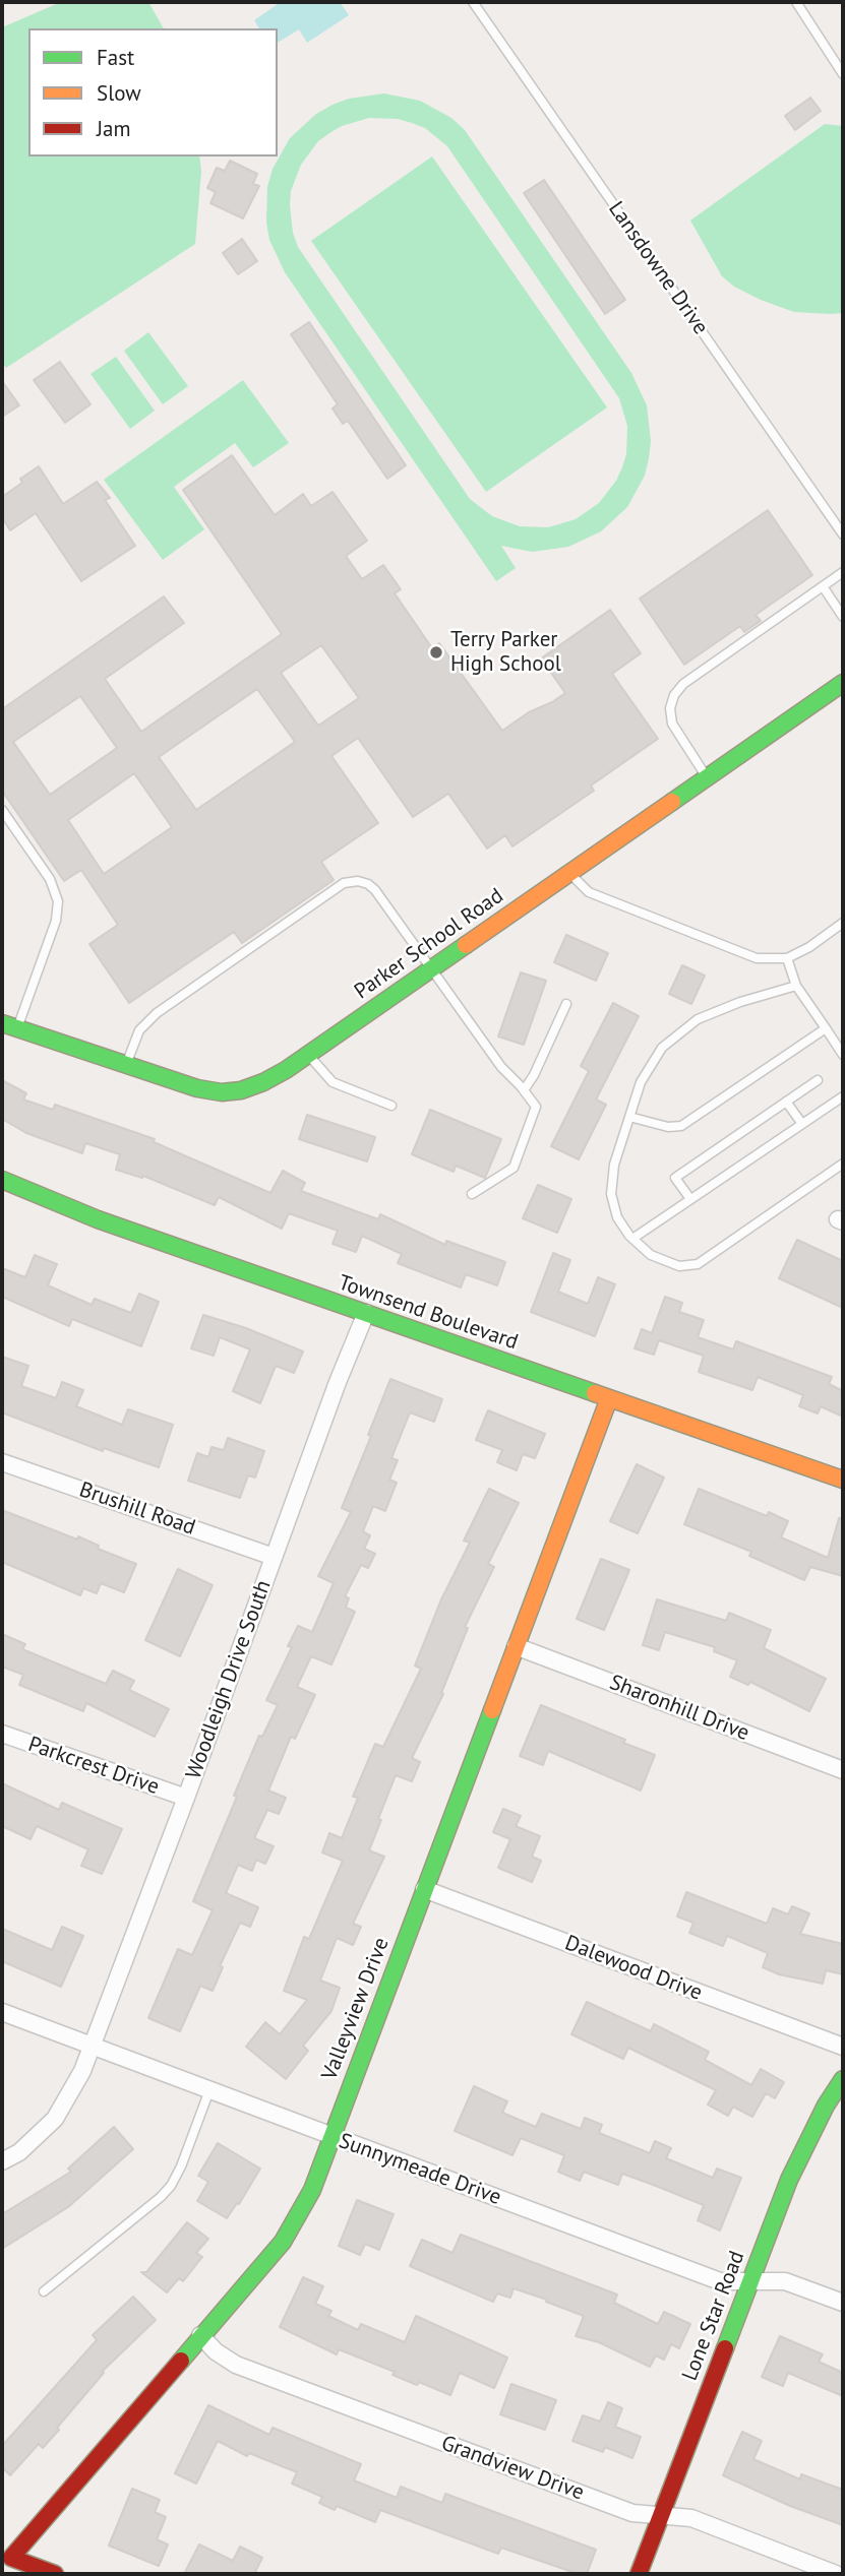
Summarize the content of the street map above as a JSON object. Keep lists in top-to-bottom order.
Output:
{
  "streets": {
    "street": [
      "Parker School Road",
      "Townsend Boulevard",
      "Brushill Road",
      "Woodleigh Drive South",
      "Sharonhill Drive",
      "Parkcrest Drive",
      "Dalewood Drive",
      "Valleyview Drive",
      "Sunnymeade Drive",
      "Lone Star Road",
      "Grandview Drive"
    ],
    "lane": ["Lansdowne Drive"]
  },
  "crossings": [
    ["Townsend Boulevard", "Woodleigh Drive South"],
    ["Townsend Boulevard", "Valleyview Drive"],
    ["Brushill Road", "Woodleigh Drive South"],
    ["Woodleigh Drive South", "Parkcrest Drive"],
    ["Woodleigh Drive South", "Sunnymeade Drive"],
    ["Sharonhill Drive", "Valleyview Drive"],
    ["Dalewood Drive", "Valleyview Drive"],
    ["Valleyview Drive", "Sunnymeade Drive"],
    ["Valleyview Drive", "Grandview Drive"],
    ["Sunnymeade Drive", "Lone Star Road"],
    ["Lone Star Road", "Grandview Drive"]
  ],
  "places": ["Terry Parker High School"],
  "legend": ["Fast", "Slow", "Jam"]
}
